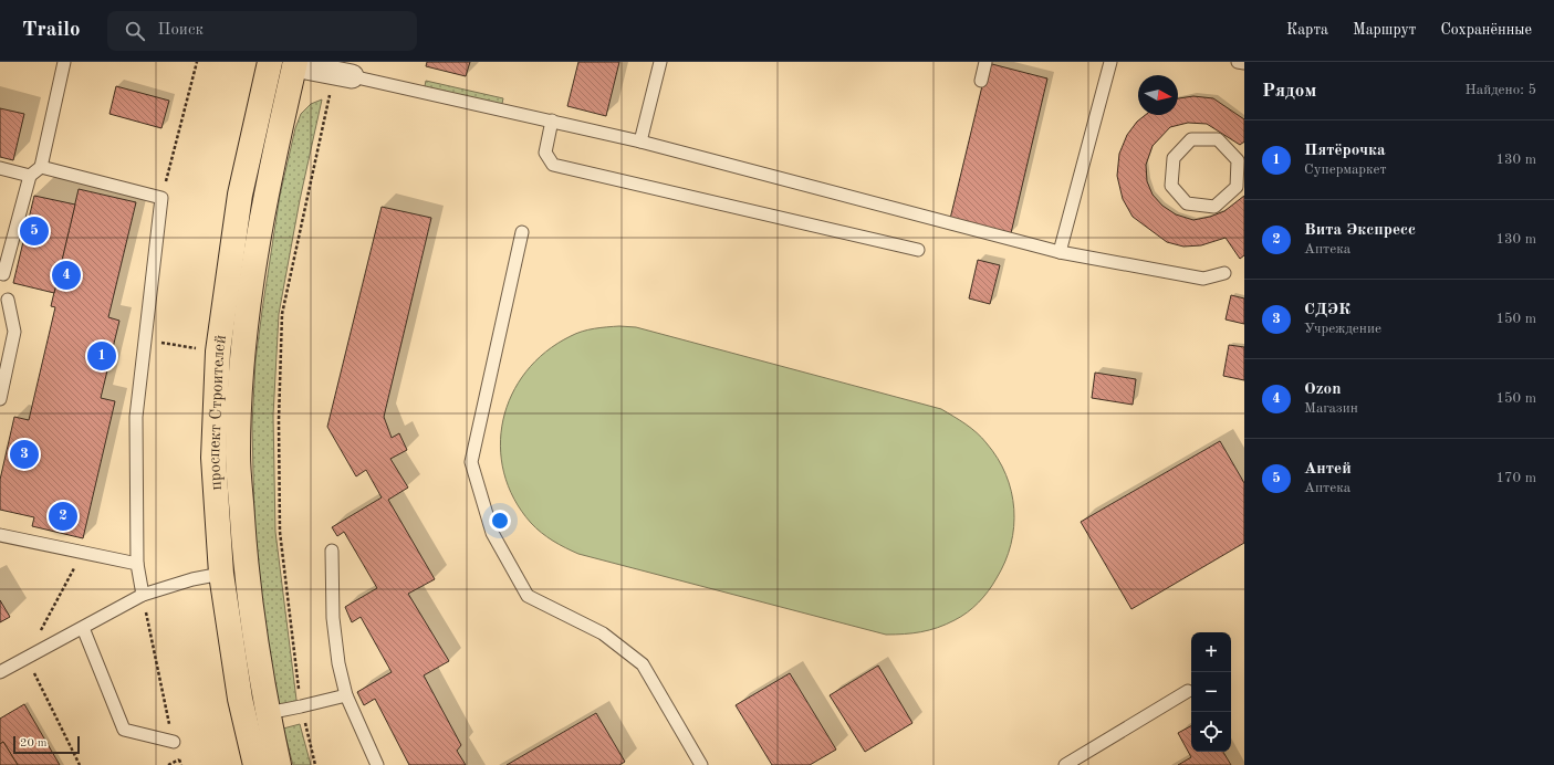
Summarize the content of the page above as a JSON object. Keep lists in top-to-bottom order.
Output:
{
  "streets": {
    "main road": ["проспект Строителей"]
  },
  "scale_bar": "20 m",
  "north": "right",
  "page": {
    "header": "Trailo",
    "search": "Поиск",
    "nav": ["Карта", "Маршрут", "Сохранённые"],
    "heading": ["Рядом", "Найдено: 5"],
    "list": [
      {
        "mark": "1",
        "name": "Пятёрочка",
        "note": "Супермаркет",
        "value": "130 m"
      },
      {
        "mark": "2",
        "name": "Вита Экспресс",
        "note": "Аптека",
        "value": "130 m"
      },
      {
        "mark": "3",
        "name": "СДЭК",
        "note": "Учреждение",
        "value": "150 m"
      },
      {
        "mark": "4",
        "name": "Ozon",
        "note": "Магазин",
        "value": "150 m"
      },
      {
        "mark": "5",
        "name": "Антей",
        "note": "Аптека",
        "value": "170 m"
      }
    ],
    "pins": [
      "5",
      "4",
      "1",
      "3",
      "2"
    ],
    "map_buttons": ["+", "−"],
    "scale": "20 m"
  }
}
